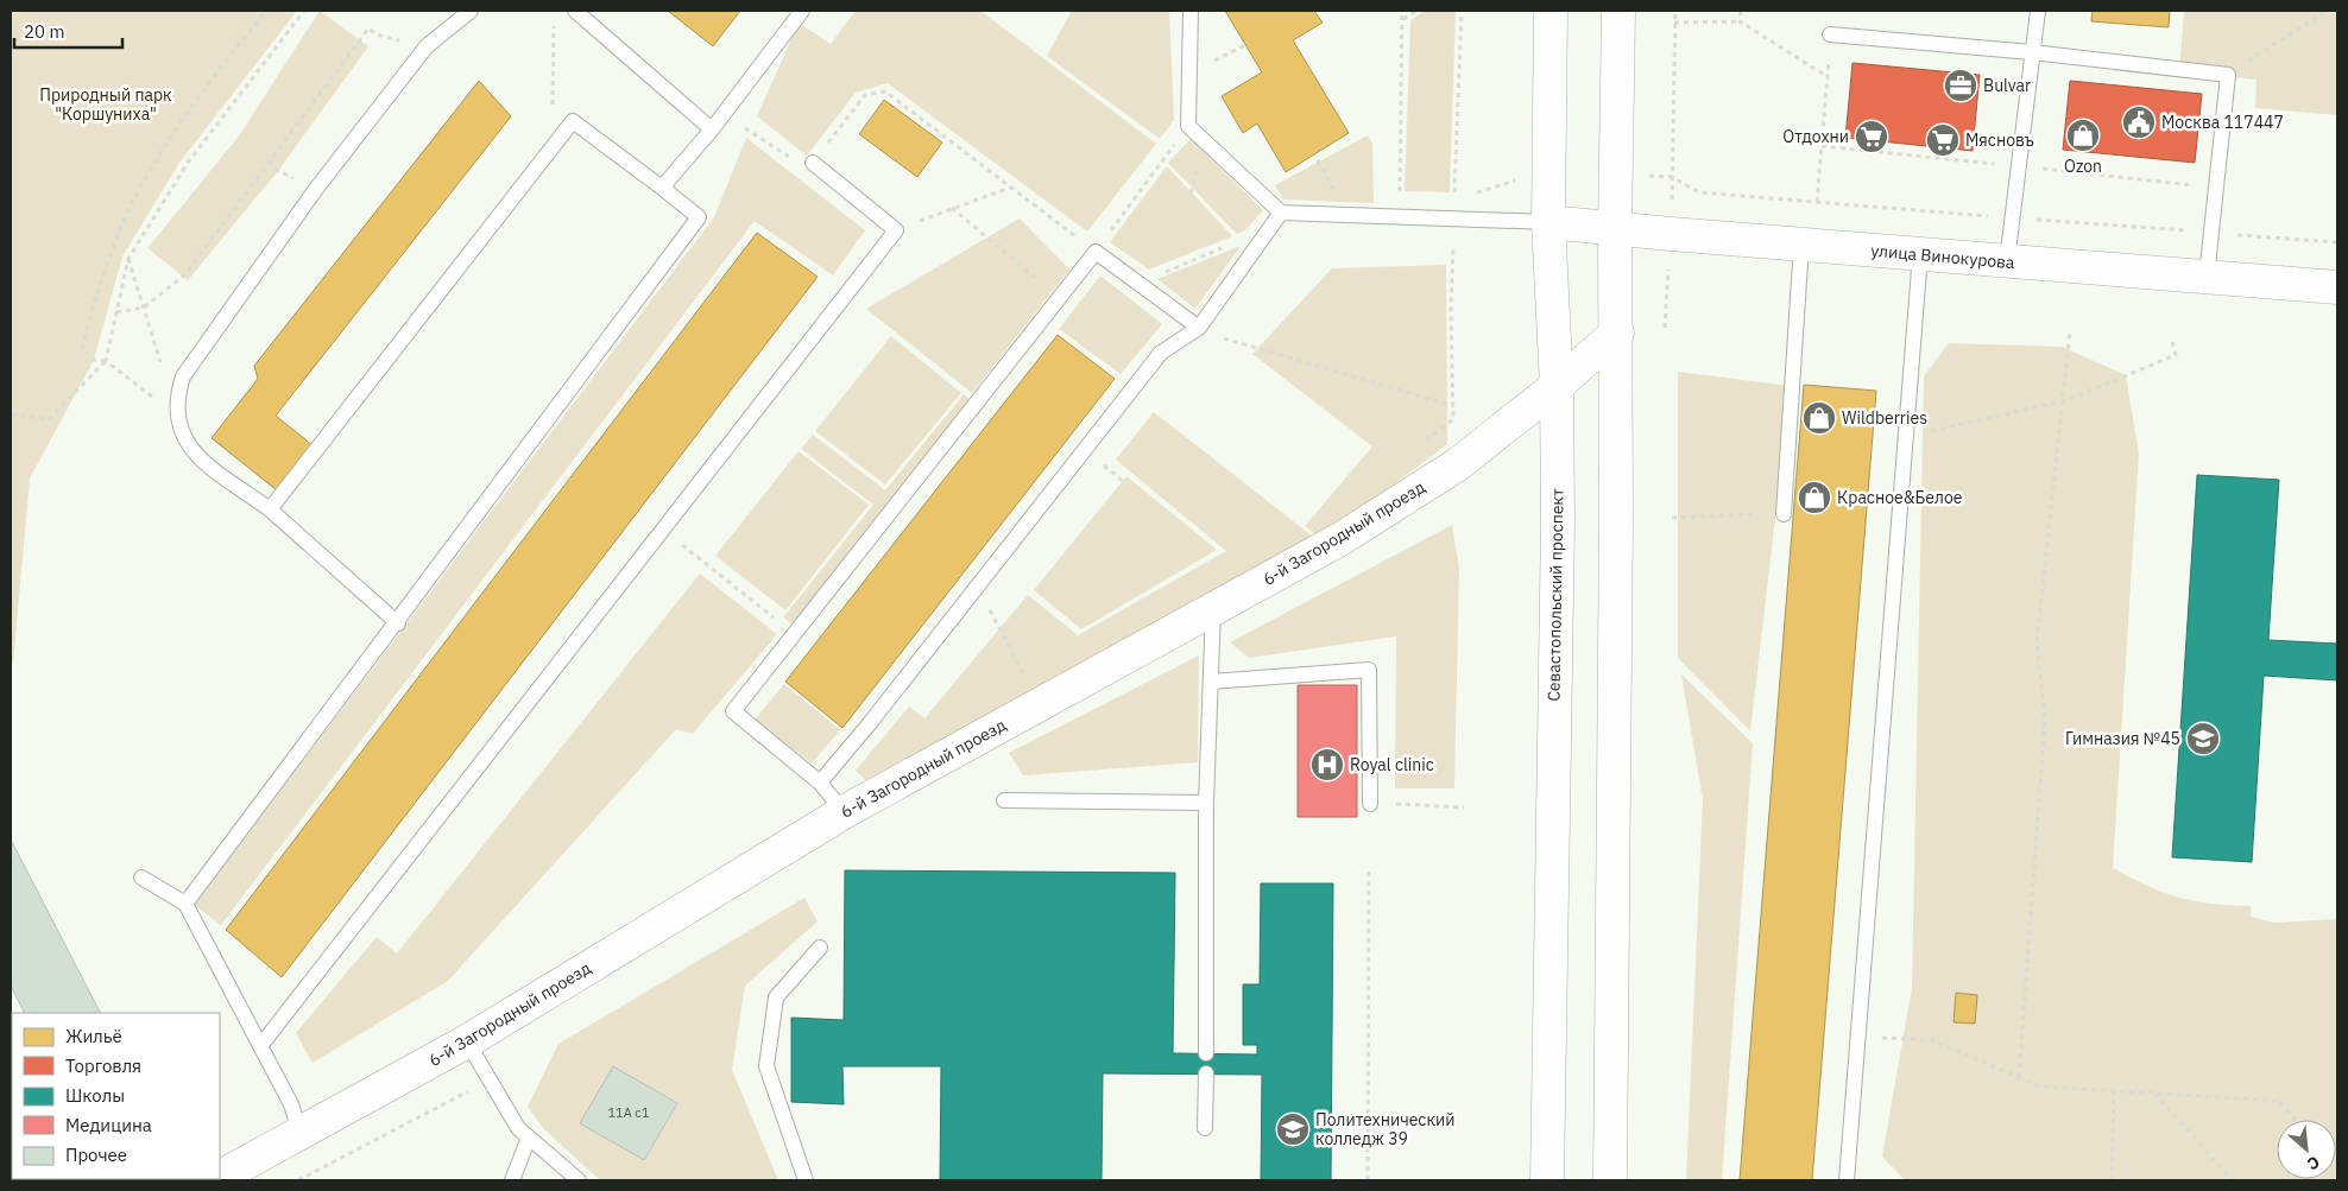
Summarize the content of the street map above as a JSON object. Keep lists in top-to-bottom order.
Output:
{
  "streets": {
    "street": ["улица Винокурова", "6-й Загородный проезд", "Севастопольский проспект"]
  },
  "crossings": [
    ["улица Винокурова", "Севастопольский проспект"],
    ["6-й Загородный проезд", "Севастопольский проспект"]
  ],
  "parks": ["Природный парк \"Коршуниха\""],
  "places": {
    "office": ["Bulvar"],
    "public building": ["Москва 117447"],
    "shop": ["Ozon", "Wildberries", "Красное&Белое"],
    "supermarket": ["Отдохни", "Мясновъ"],
    "school or university": ["Гимназия №45", "Политехнический колледж 39"],
    "hospital": ["Royal clinic"]
  },
  "house_numbers": ["11А с1"],
  "legend": [
    "Жильё",
    "Торговля",
    "Школы",
    "Медицина",
    "Прочее"
  ],
  "scale_bar": "20 m",
  "north": "bottom right"
}
